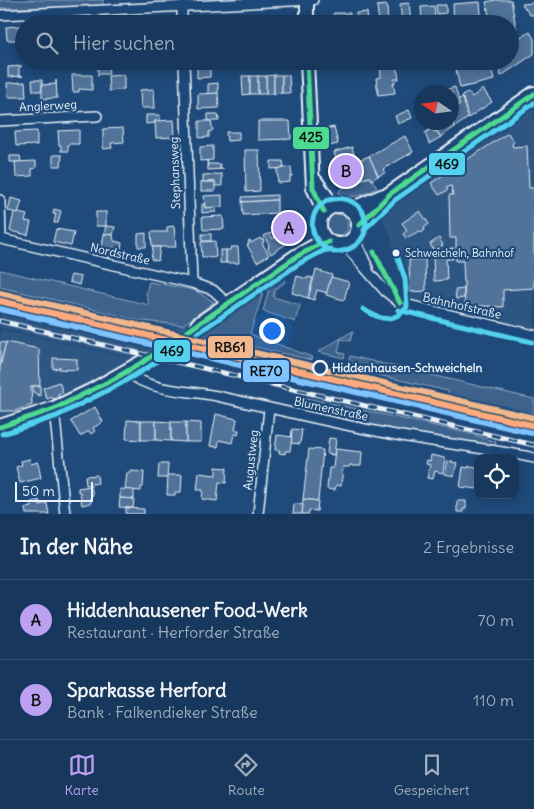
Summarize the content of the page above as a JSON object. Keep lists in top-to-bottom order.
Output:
{
  "streets": {
    "street": [
      "Anglerweg",
      "Stephansweg",
      "Nordstraße",
      "Bahnhofstraße",
      "Blumenstraße",
      "Augustweg"
    ]
  },
  "crossings": [
    ["Stephansweg", "Nordstraße"],
    ["Blumenstraße", "Augustweg"]
  ],
  "places": ["Schweicheln, Bahnhof", "Hiddenhausen-Schweicheln"],
  "lines": [
    "transit line 425",
    "transit line 469",
    "transit line RB61",
    "transit line RE70"
  ],
  "scale_bar": "50 m",
  "north": "left",
  "page": {
    "search": "Hier suchen",
    "pins": ["B", "A"],
    "scale": "50 m",
    "heading": ["In der Nähe", "2 Ergebnisse"],
    "list": [
      {
        "mark": "A",
        "name": "Hiddenhausener Food-Werk",
        "note": "Restaurant · Herforder Straße",
        "value": "70 m"
      },
      {
        "mark": "B",
        "name": "Sparkasse Herford",
        "note": "Bank · Falkendieker Straße",
        "value": "110 m"
      }
    ],
    "nav": ["Karte", "Route", "Gespeichert"]
  }
}
